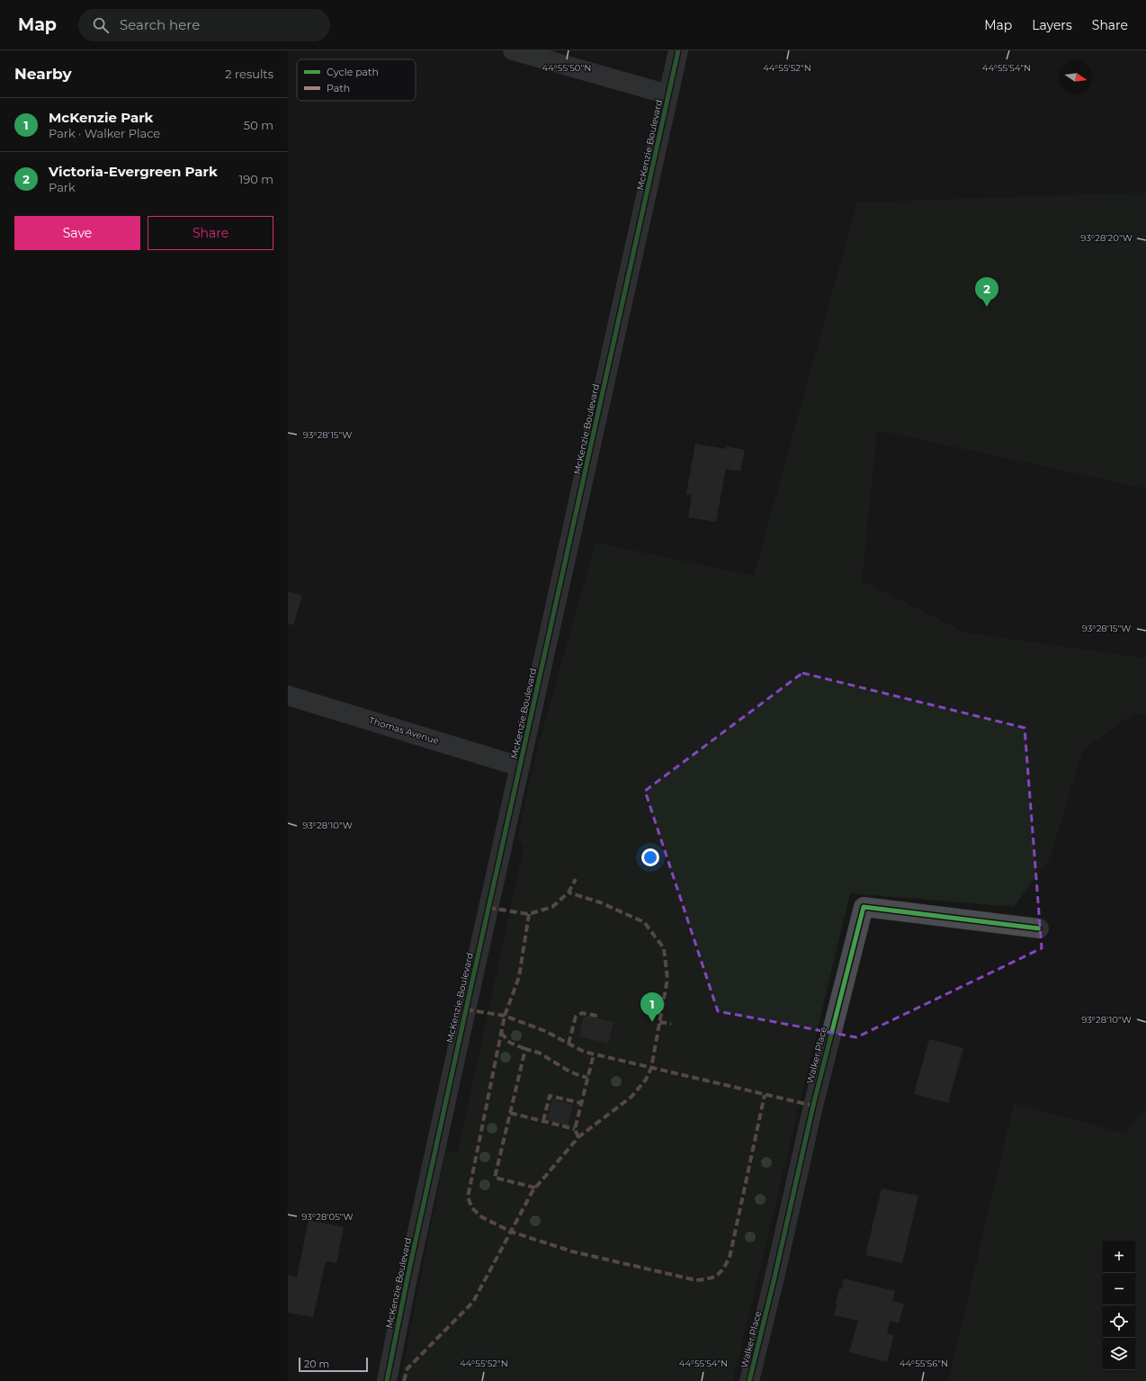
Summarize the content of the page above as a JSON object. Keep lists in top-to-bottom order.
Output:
{
  "streets": {
    "street": ["McKenzie Boulevard", "Thomas Avenue", "Walker Place"]
  },
  "crossings": [
    ["McKenzie Boulevard", "Thomas Avenue"]
  ],
  "legend": ["Cycle path", "Path"],
  "scale_bar": "20 m",
  "north": "right",
  "page": {
    "header": "Map",
    "search": "Search here",
    "nav": ["Map", "Layers", "Share"],
    "heading": ["Nearby", "2 results"],
    "list": [
      {
        "mark": "1",
        "name": "McKenzie Park",
        "note": "Park · Walker Place",
        "value": "50 m"
      },
      {
        "mark": "2",
        "name": "Victoria-Evergreen Park",
        "note": "Park",
        "value": "190 m"
      }
    ],
    "buttons": ["Save", "Share"],
    "pins": ["2", "1"],
    "map_buttons": ["+", "−"],
    "scale": "20 m"
  },
  "coordinates": [
    "44°55'50\"N",
    "44°55'52\"N",
    "44°55'54\"N",
    "93°28'20\"W",
    "93°28'15\"W",
    "93°28'10\"W",
    "93°28'05\"W",
    "44°55'56\"N"
  ]
}
